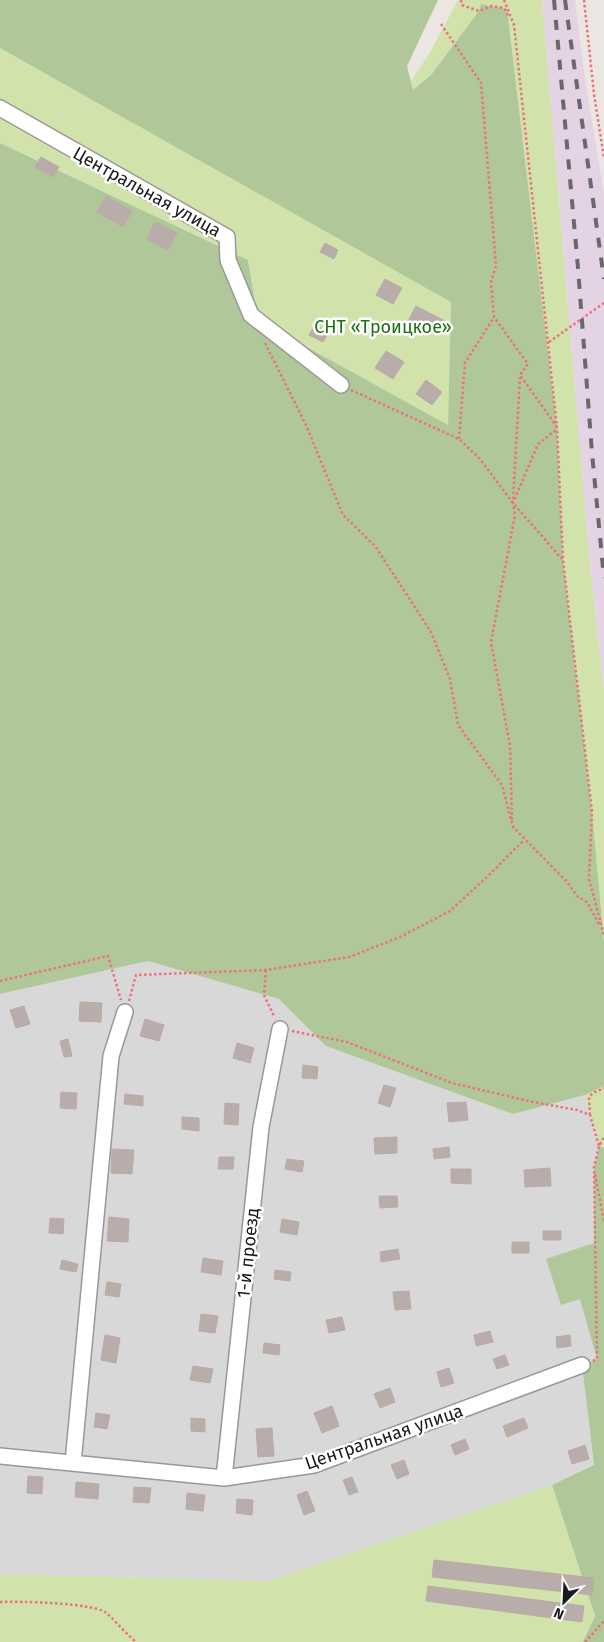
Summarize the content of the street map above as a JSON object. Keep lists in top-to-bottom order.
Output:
{
  "streets": {
    "street": ["Центральная улица", "1-й проезд"]
  },
  "crossings": [
    ["Центральная улица", "1-й проезд"]
  ],
  "parks": ["СНТ «Троицкое»"],
  "north": "bottom left"
}
